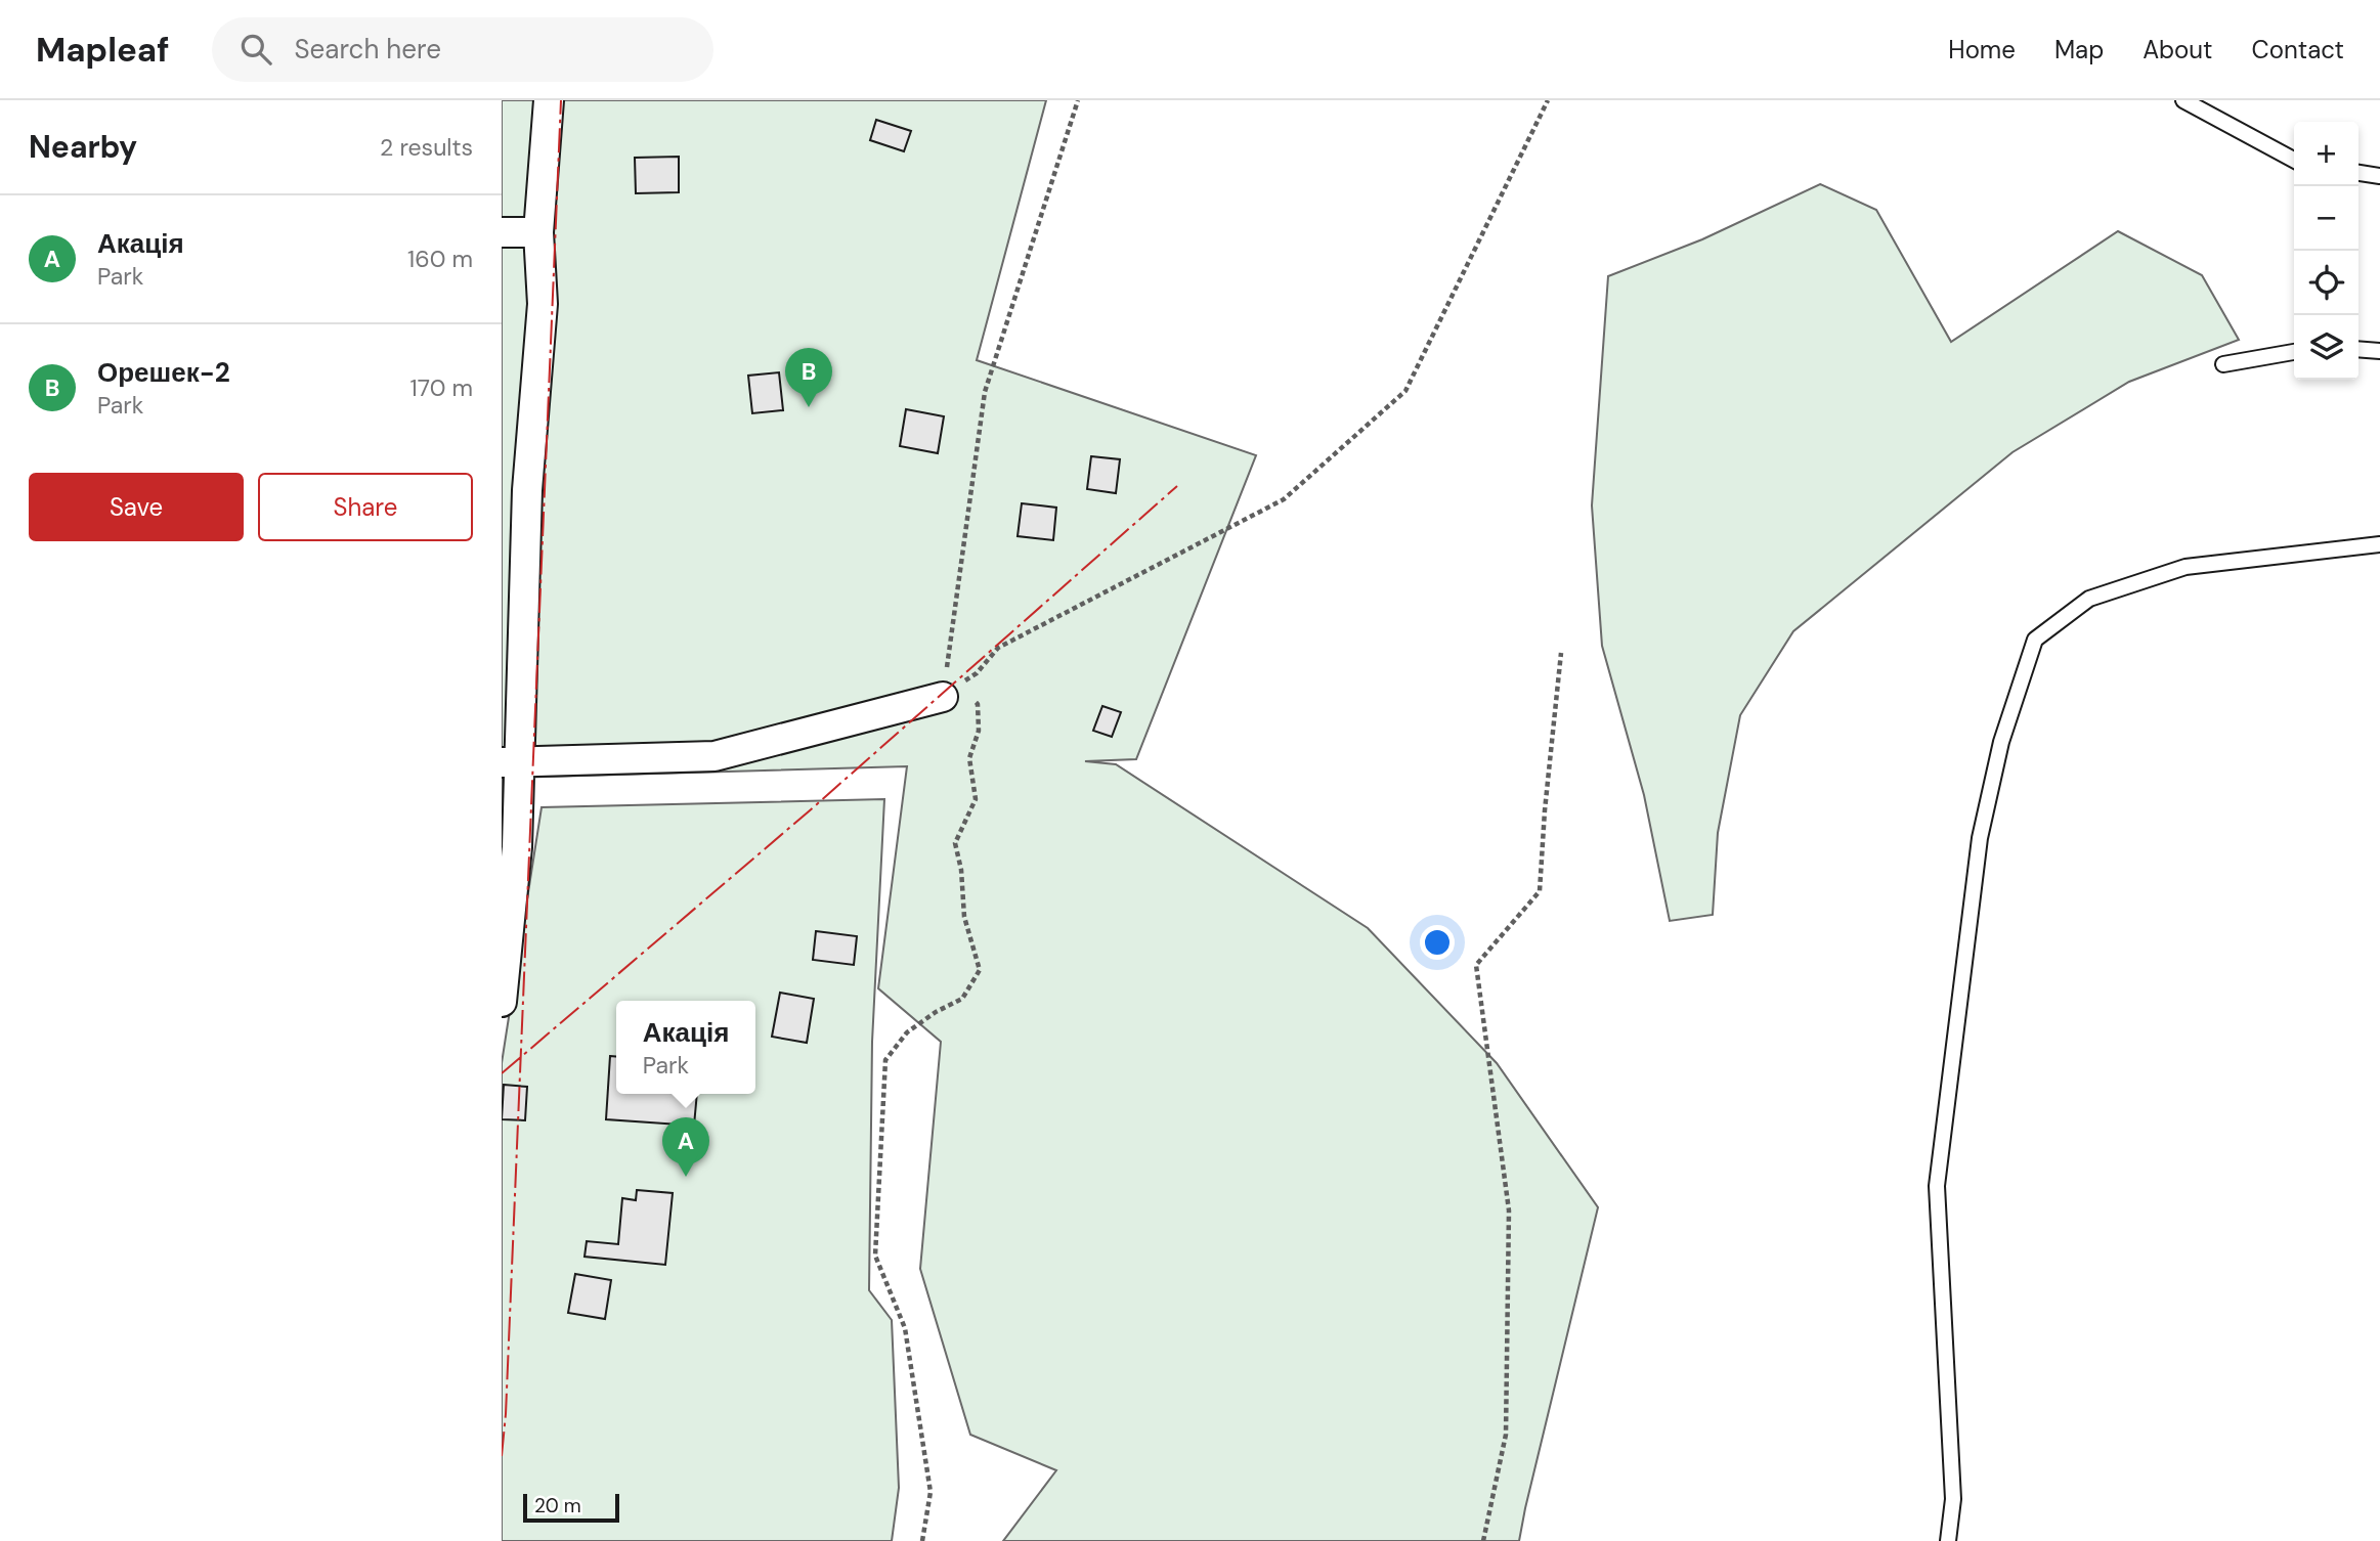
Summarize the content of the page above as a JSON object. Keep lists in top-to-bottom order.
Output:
{
  "scale_bar": "20 m",
  "page": {
    "header": "Mapleaf",
    "search": "Search here",
    "nav": [
      "Home",
      "Map",
      "About",
      "Contact"
    ],
    "heading": ["Nearby", "2 results"],
    "map_buttons": ["+", "−"],
    "list": [
      {
        "mark": "A",
        "name": "Акація",
        "note": "Park",
        "value": "160 m"
      },
      {
        "mark": "B",
        "name": "Орешек-2",
        "note": "Park",
        "value": "170 m"
      }
    ],
    "pins": ["B", "A"],
    "buttons": ["Save", "Share"],
    "popup": ["Акація", "Park"],
    "scale": "20 m"
  }
}
